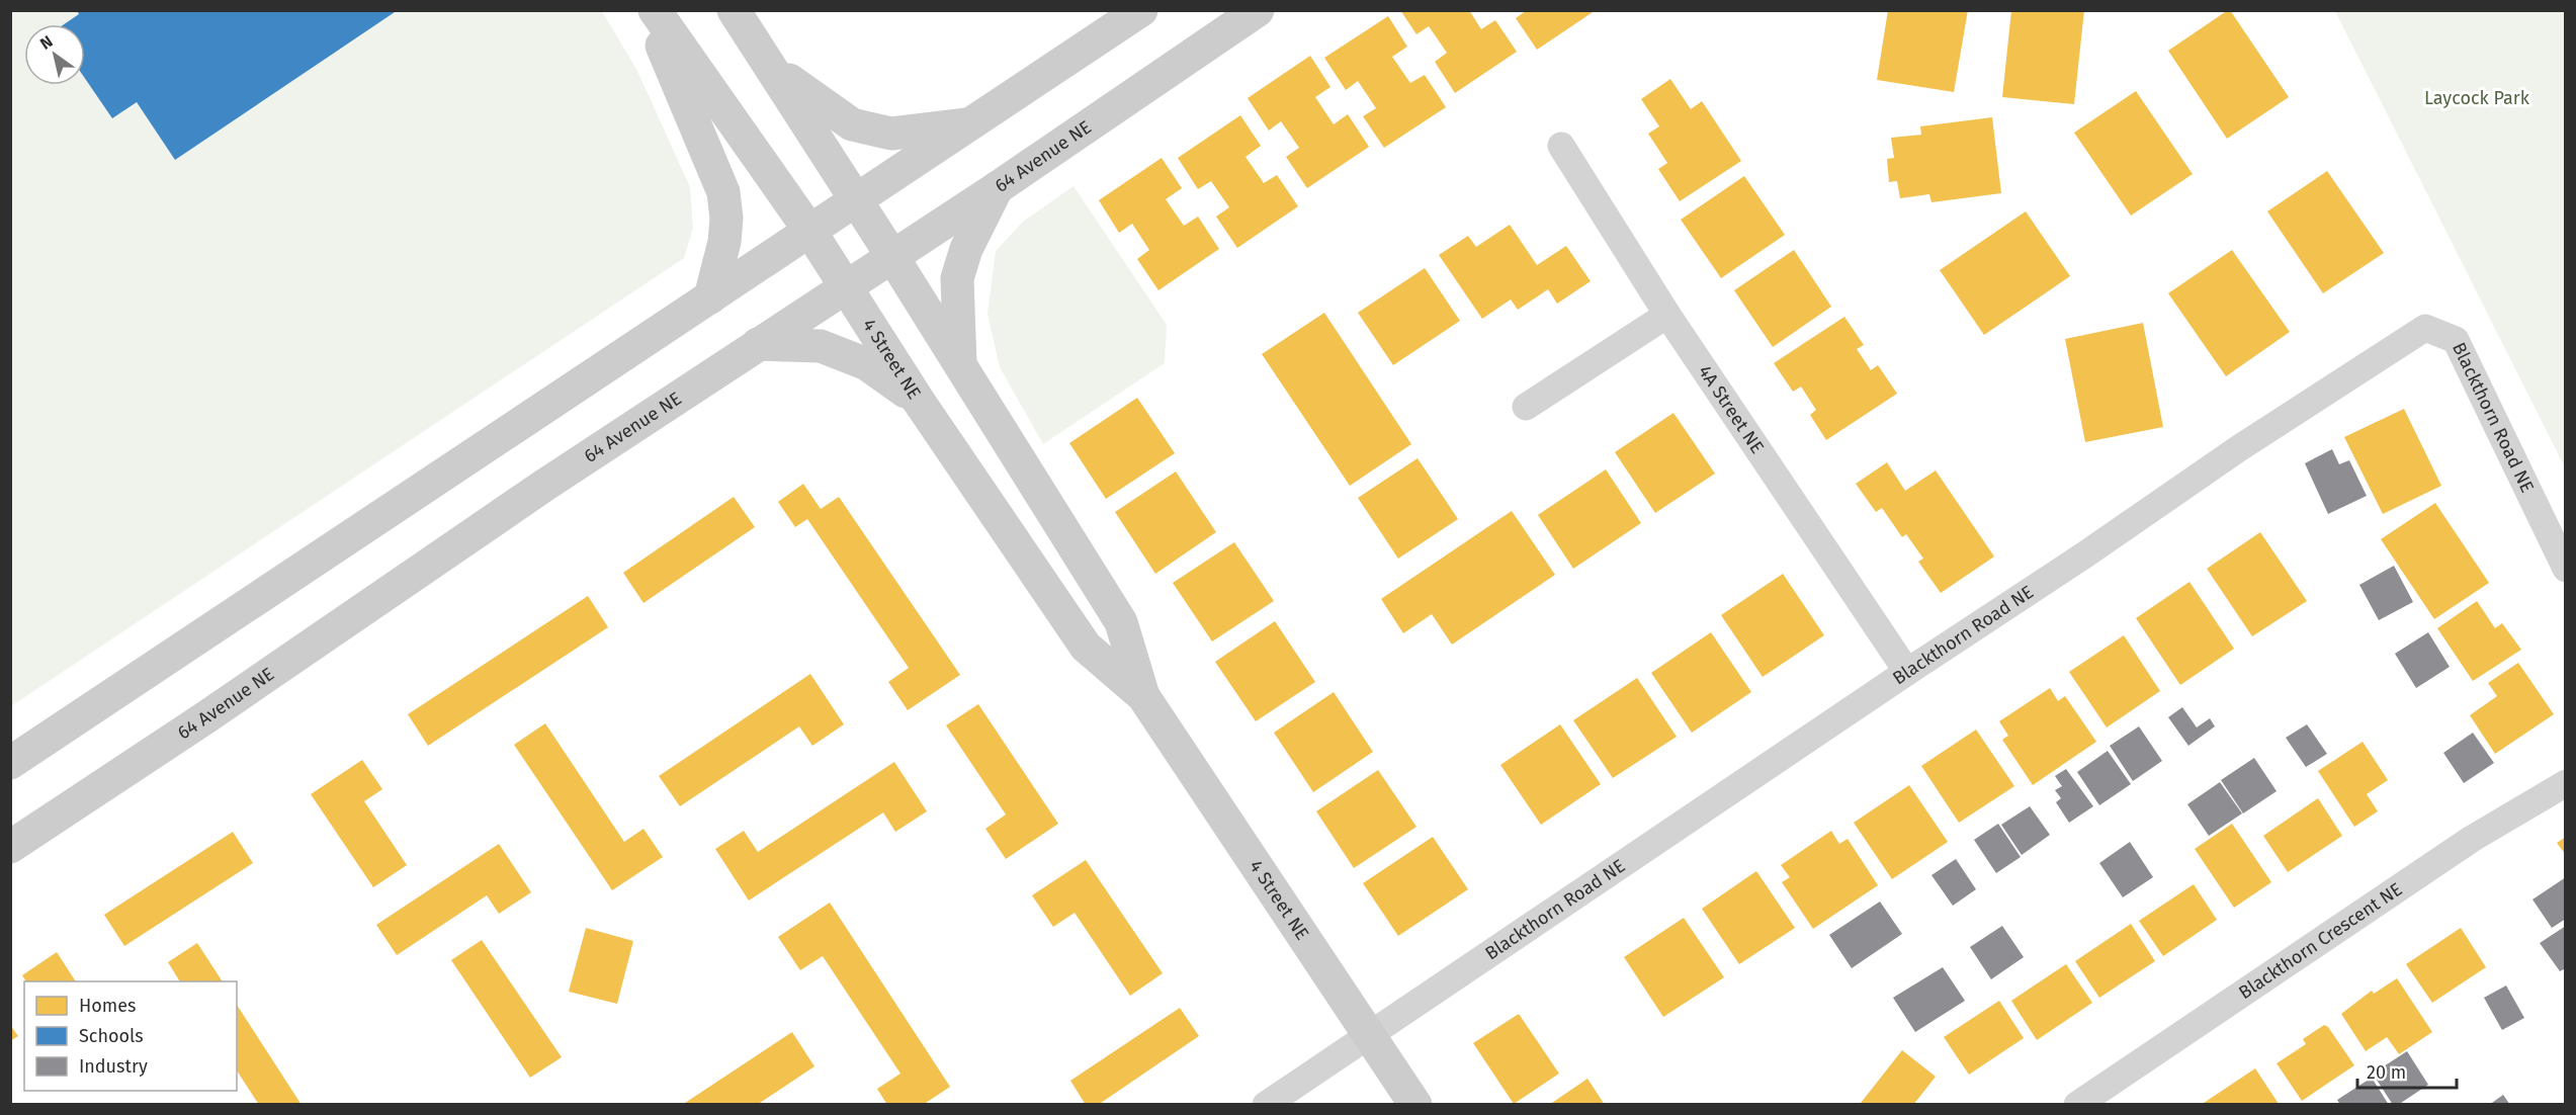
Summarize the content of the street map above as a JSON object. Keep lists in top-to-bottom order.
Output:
{
  "streets": {
    "main road": ["64 Avenue NE", "4 Street NE"],
    "street": ["4A Street NE", "Blackthorn Road NE", "Blackthorn Crescent NE"]
  },
  "crossings": [
    ["64 Avenue NE", "4 Street NE"],
    ["4 Street NE", "Blackthorn Road NE"],
    ["4A Street NE", "Blackthorn Road NE"]
  ],
  "parks": ["Laycock Park"],
  "legend": ["Homes", "Schools", "Industry"],
  "scale_bar": "20 m",
  "north": "top left"
}
